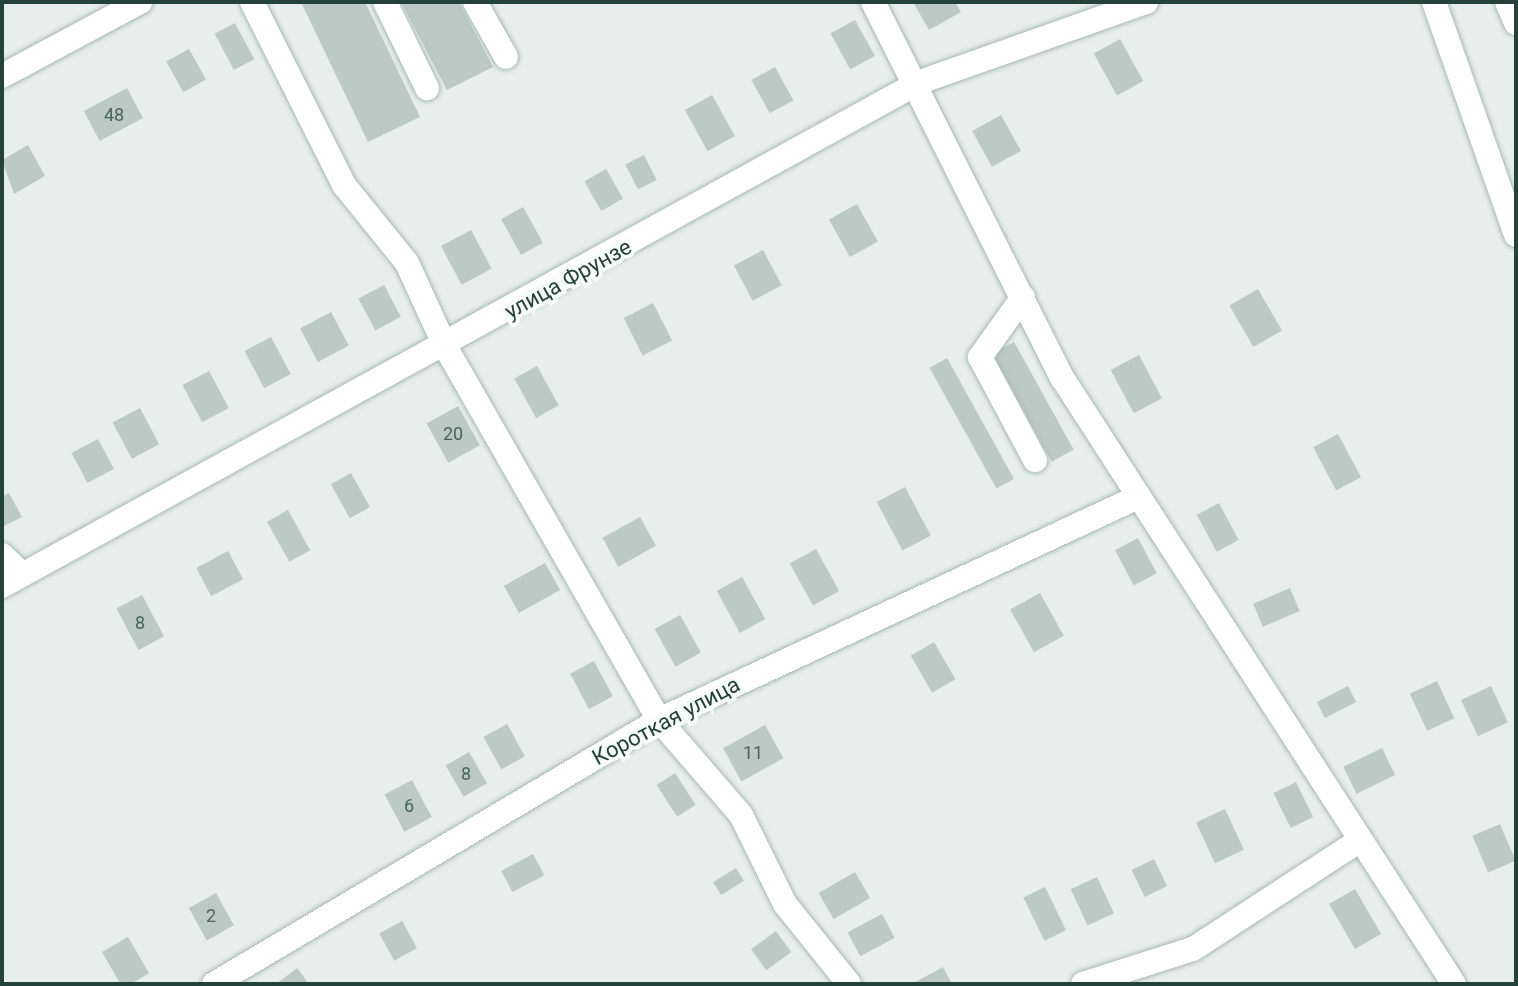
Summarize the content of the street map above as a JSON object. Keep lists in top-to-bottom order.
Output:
{
  "streets": {
    "street": ["улица Фрунзе", "Короткая улица"]
  },
  "house_numbers": [
    "48",
    "20",
    "8",
    "11",
    "8",
    "6",
    "2"
  ]
}
